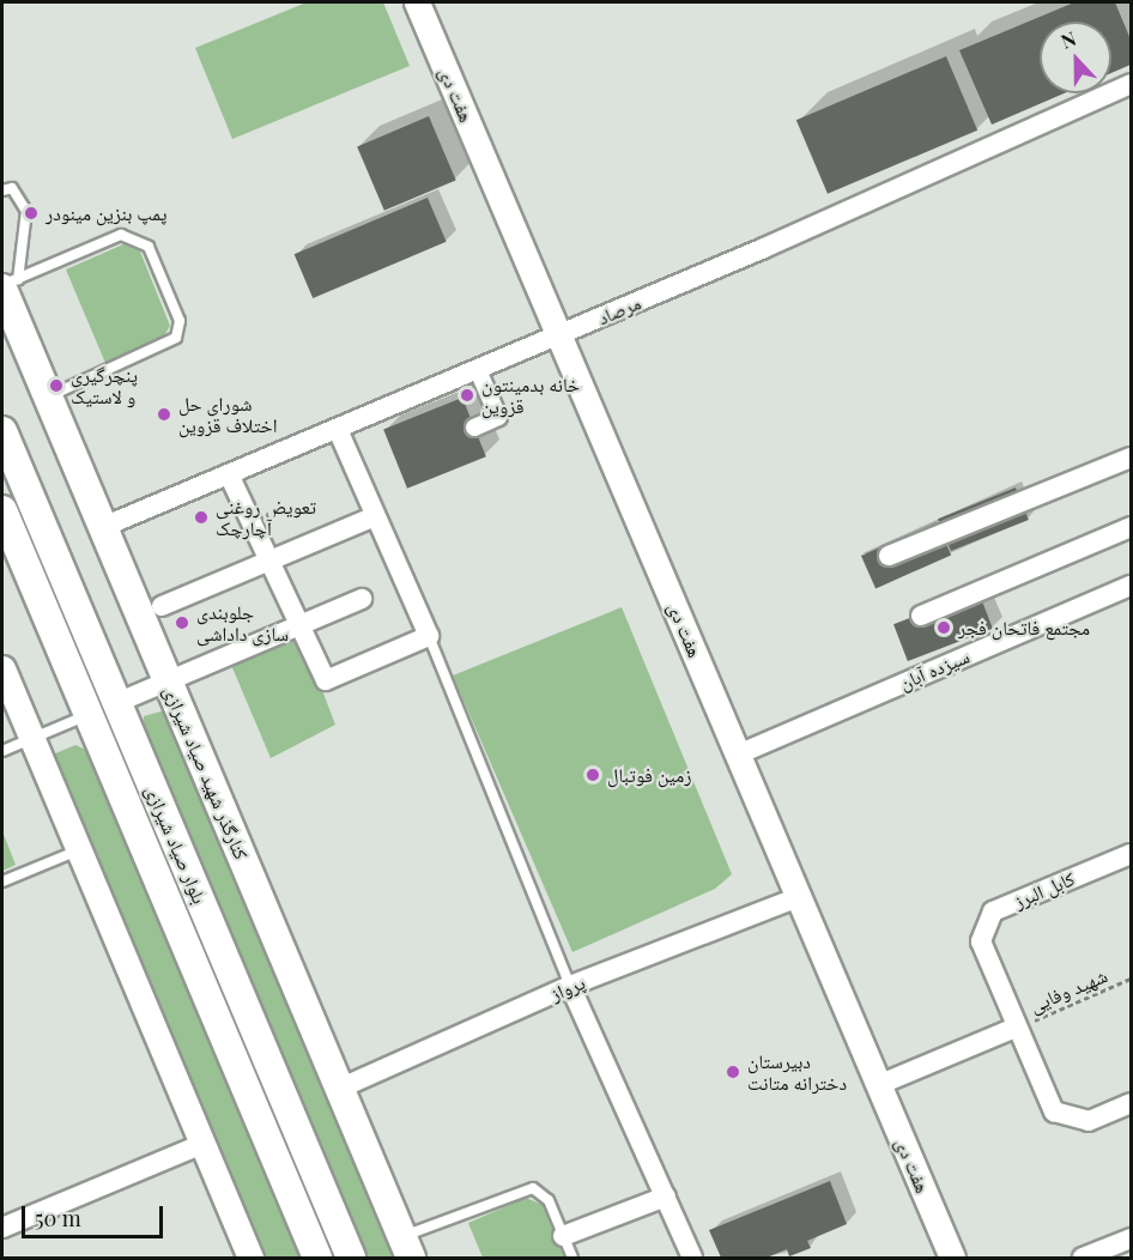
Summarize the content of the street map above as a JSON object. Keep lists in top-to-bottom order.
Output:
{
  "streets": {
    "main road": ["کنارگذر شهید صیاد شیرازی", "بلوار صیاد شیرازی"],
    "street": [
      "هفت دی",
      "مرصاد",
      "سیزده آبان",
      "کابل البرز",
      "پرواز"
    ],
    "path": ["شهید وفایی"]
  },
  "crossings": [
    ["هفت دی", "مرصاد"],
    ["هفت دی", "سیزده آبان"],
    ["هفت دی", "پرواز"],
    ["مرصاد", "کنارگذر شهید صیاد شیرازی"],
    ["کنارگذر شهید صیاد شیرازی", "پرواز"],
    ["کابل البرز", "شهید وفایی"]
  ],
  "places": [
    "پمپ بنزین مینودر",
    "پنچرگیری و لاستیک",
    "خانه بدمینتون قزوین",
    "شورای حل اختلاف قزوین",
    "تعویض روغنی آچارچک",
    "جلوبندی سازی داداشی",
    "مجتمع فاتحان فجر",
    "زمین فوتبال",
    "دبیرستان دخترانه متانت"
  ],
  "scale_bar": "50 m",
  "north": "top"
}
